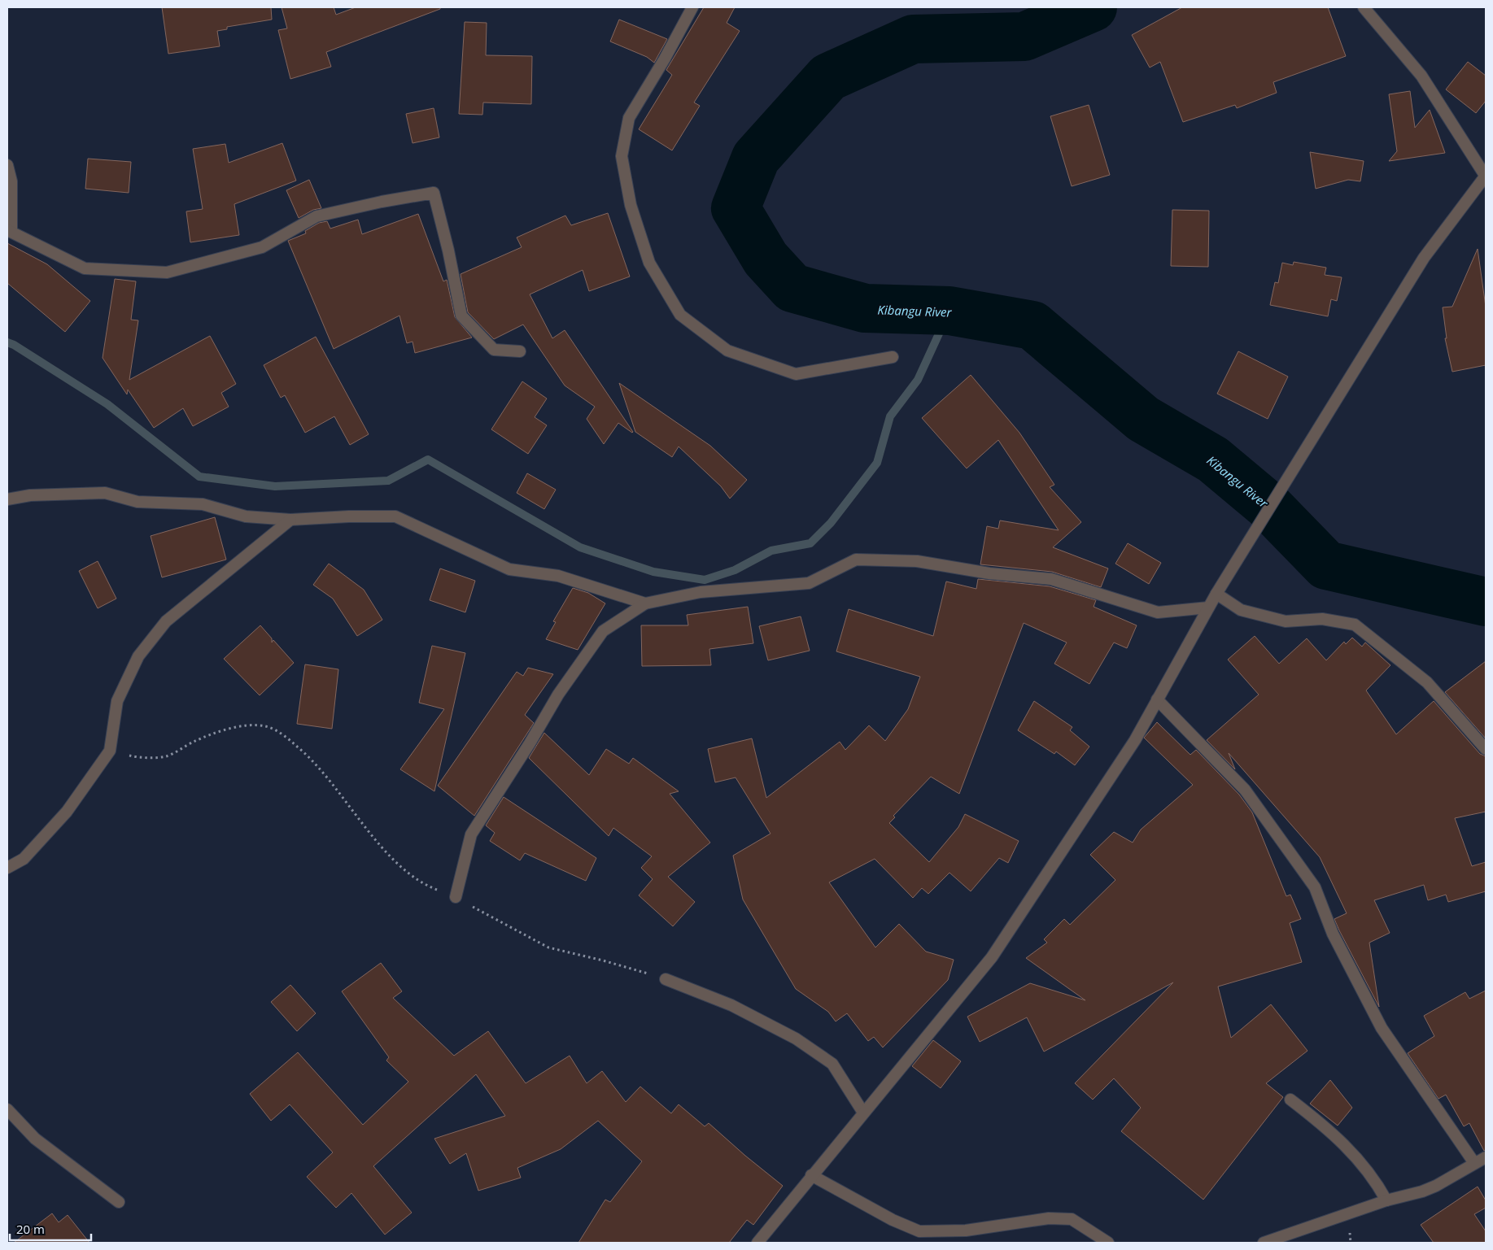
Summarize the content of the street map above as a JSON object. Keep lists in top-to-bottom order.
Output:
{
  "water": ["Kibangu River"],
  "scale_bar": "20 m"
}
